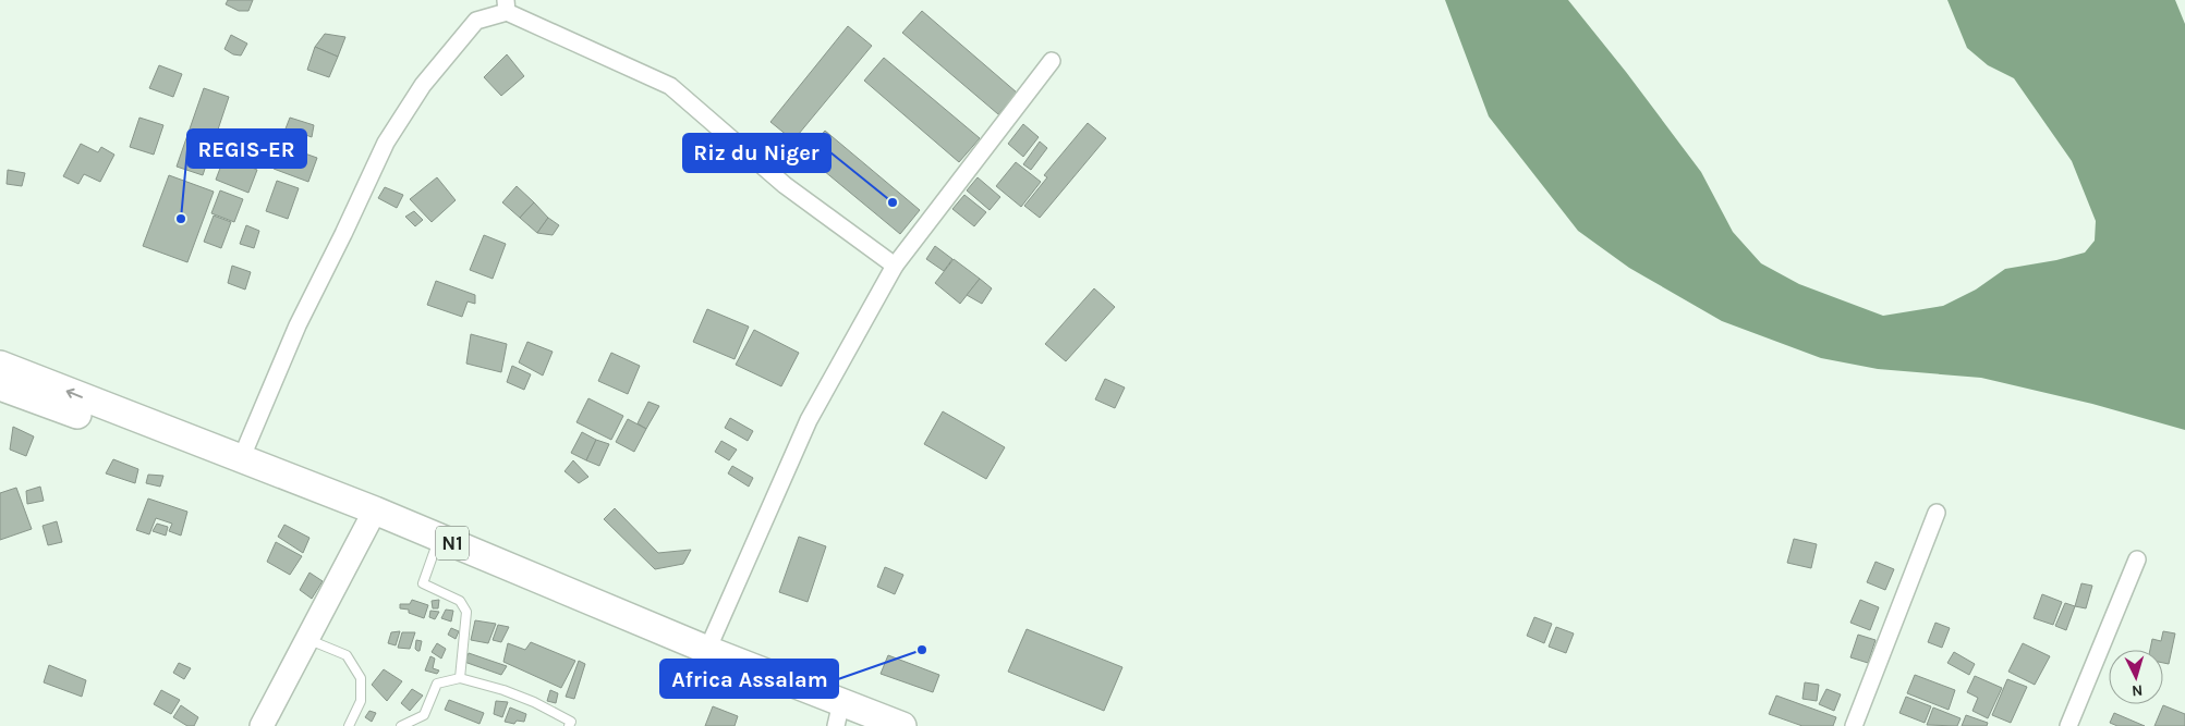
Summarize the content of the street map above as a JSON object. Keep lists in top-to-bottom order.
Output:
{
  "streets": {
    "main road": ["N1"]
  },
  "places": ["Riz du Niger", "REGIS-ER", "Africa Assalam"],
  "north": "bottom"
}
